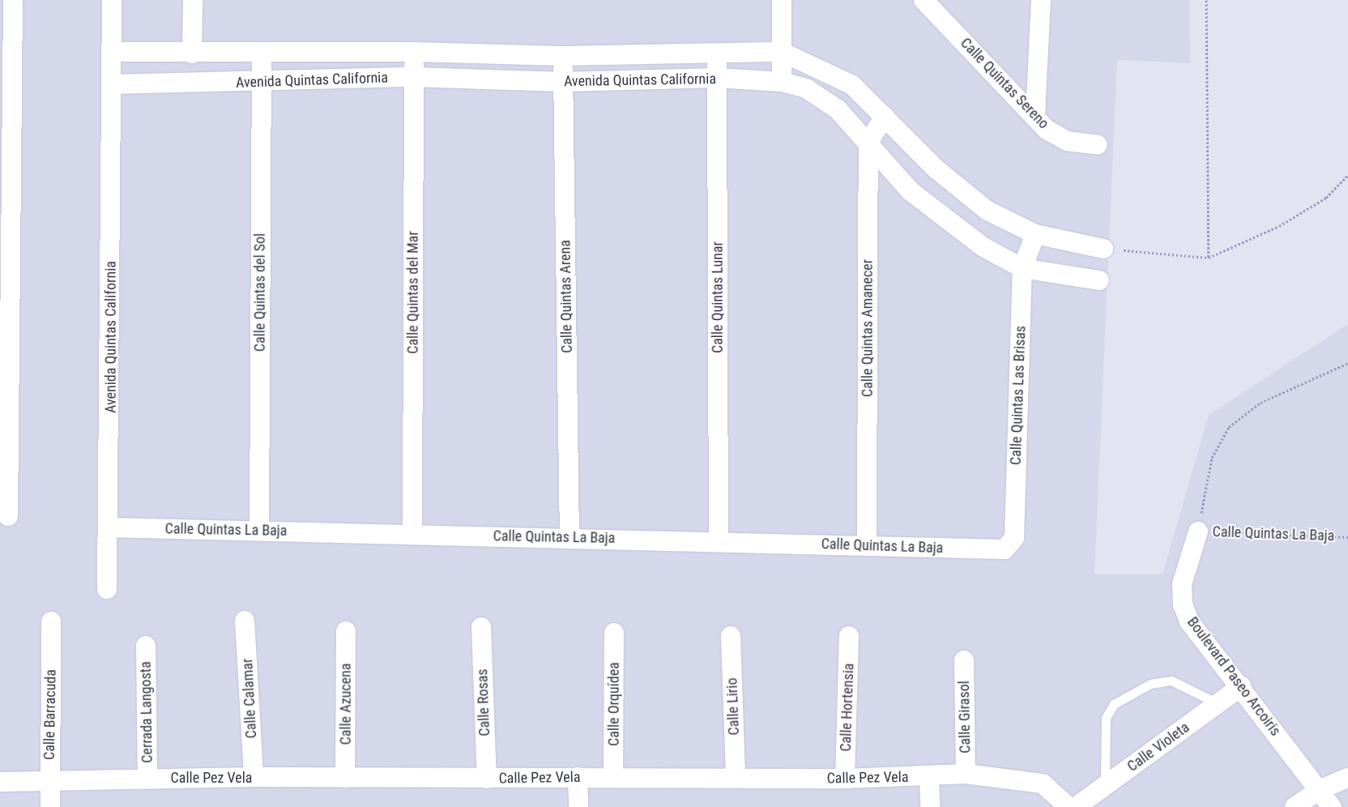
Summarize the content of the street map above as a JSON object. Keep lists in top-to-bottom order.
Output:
{
  "streets": {
    "street": [
      "Avenida Quintas California",
      "Calle Quintas Sereno",
      "Calle Quintas del Sol",
      "Calle Quintas del Mar",
      "Calle Quintas Arena",
      "Calle Quintas Lunar",
      "Calle Quintas Amanecer",
      "Calle Quintas Las Brisas",
      "Calle Quintas La Baja",
      "Boulevard Paseo Arcoiris",
      "Calle Calamar",
      "Calle Rosas",
      "Calle Azucena",
      "Calle Orquídea",
      "Calle Lirio",
      "Calle Hortensia",
      "Cerrada Langosta",
      "Calle Barracuda",
      "Calle Girasol",
      "Calle Violeta",
      "Calle Pez Vela"
    ]
  },
  "crossings": [
    ["Avenida Quintas California", "Calle Quintas del Sol"],
    ["Avenida Quintas California", "Calle Quintas del Mar"],
    ["Avenida Quintas California", "Calle Quintas Arena"],
    ["Avenida Quintas California", "Calle Quintas Lunar"],
    ["Avenida Quintas California", "Calle Quintas Amanecer"],
    ["Avenida Quintas California", "Calle Quintas Las Brisas"],
    ["Avenida Quintas California", "Calle Quintas La Baja"],
    ["Calle Quintas del Sol", "Calle Quintas La Baja"],
    ["Calle Quintas del Mar", "Calle Quintas La Baja"],
    ["Calle Quintas Arena", "Calle Quintas La Baja"],
    ["Calle Quintas Lunar", "Calle Quintas La Baja"],
    ["Calle Quintas Amanecer", "Calle Quintas La Baja"],
    ["Calle Quintas Las Brisas", "Calle Quintas La Baja"],
    ["Calle Quintas La Baja", "Boulevard Paseo Arcoiris"],
    ["Boulevard Paseo Arcoiris", "Calle Violeta"],
    ["Calle Calamar", "Calle Pez Vela"],
    ["Calle Rosas", "Calle Pez Vela"],
    ["Calle Azucena", "Calle Pez Vela"],
    ["Calle Orquídea", "Calle Pez Vela"],
    ["Calle Lirio", "Calle Pez Vela"],
    ["Calle Hortensia", "Calle Pez Vela"],
    ["Cerrada Langosta", "Calle Pez Vela"],
    ["Calle Barracuda", "Calle Pez Vela"],
    ["Calle Girasol", "Calle Pez Vela"]
  ]
}
